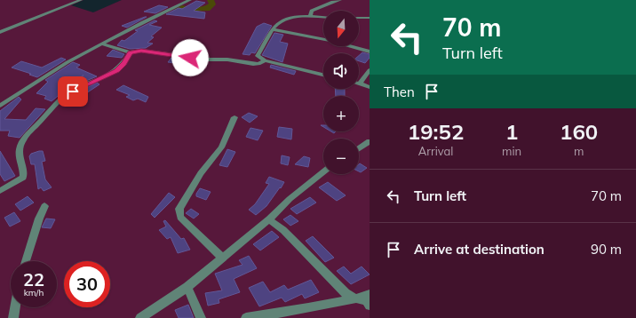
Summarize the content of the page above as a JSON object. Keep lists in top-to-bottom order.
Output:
{
  "north": "bottom",
  "page": {
    "turn": ["70 m", "Turn left"],
    "map_buttons": ["+", "−"],
    "then": "Then",
    "eta": [
      "19:52",
      "Arrival",
      "1",
      "min",
      "160",
      "m"
    ],
    "list": [
      {
        "name": "Turn left",
        "value": "70 m"
      },
      {
        "name": "Arrive at destination",
        "value": "90 m"
      }
    ],
    "speed": "22 km/h",
    "limit": "30"
  }
}
